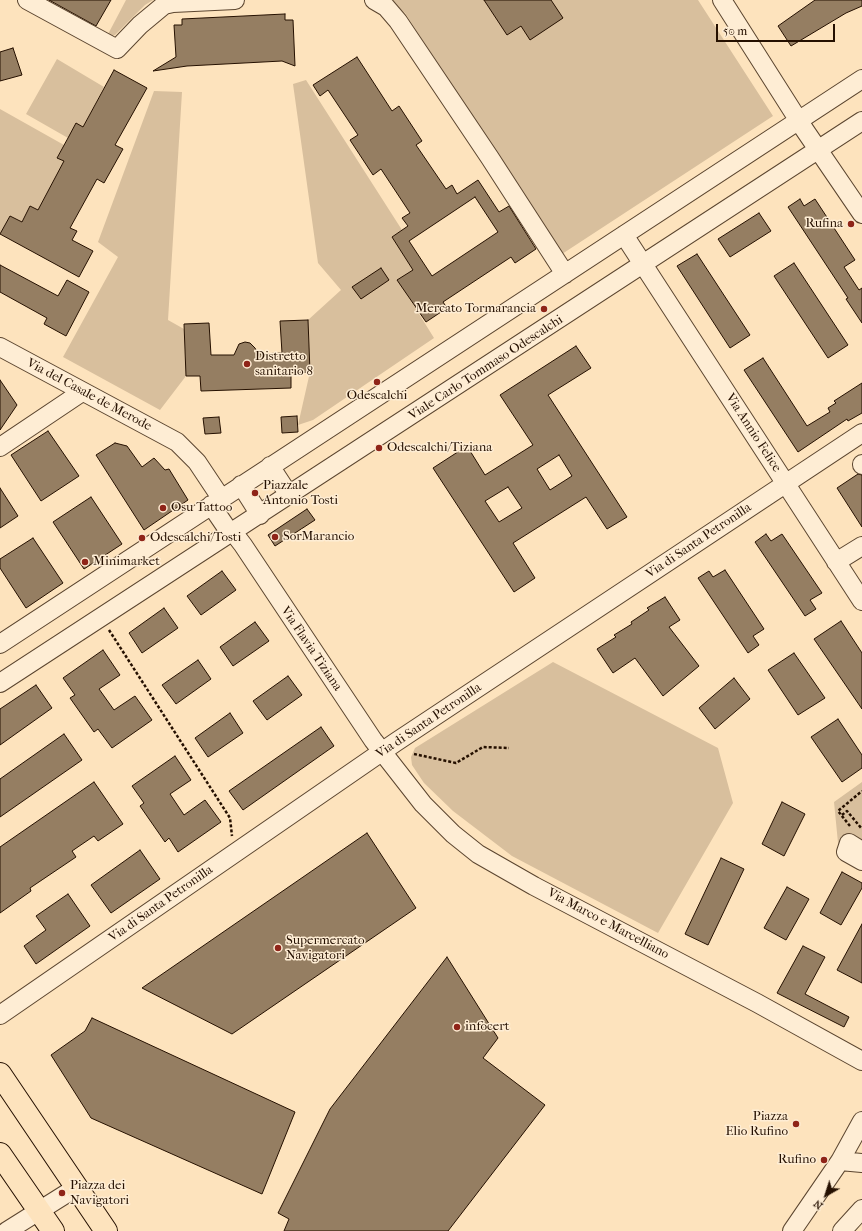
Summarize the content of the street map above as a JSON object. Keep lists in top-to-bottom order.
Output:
{
  "streets": {
    "street": [
      "Viale Carlo Tommaso Odescalchi",
      "Via del Casale de Merode",
      "Via Annio Felice",
      "Via di Santa Petronilla",
      "Via Flavia Tiziana",
      "Via Marco e Marcelliano"
    ]
  },
  "crossings": [
    ["Viale Carlo Tommaso Odescalchi", "Via Annio Felice"],
    ["Via Annio Felice", "Via di Santa Petronilla"],
    ["Via di Santa Petronilla", "Via Flavia Tiziana"],
    ["Via di Santa Petronilla", "Via Marco e Marcelliano"],
    ["Via Flavia Tiziana", "Via Marco e Marcelliano"]
  ],
  "places": [
    "Rufina",
    "Mercato Tormarancia",
    "Distretto sanitario 8",
    "Odescalchi",
    "Odescalchi/Tiziana",
    "Piazzale Antonio Tosti",
    "Osu Tattoo",
    "SorMarancio",
    "Odescalchi/Tosti",
    "Minimarket",
    "Supermercato Navigatori",
    "infocert",
    "Piazza Elio Rufino",
    "Rufino",
    "Piazza dei Navigatori"
  ],
  "scale_bar": "50 m",
  "north": "bottom left"
}
